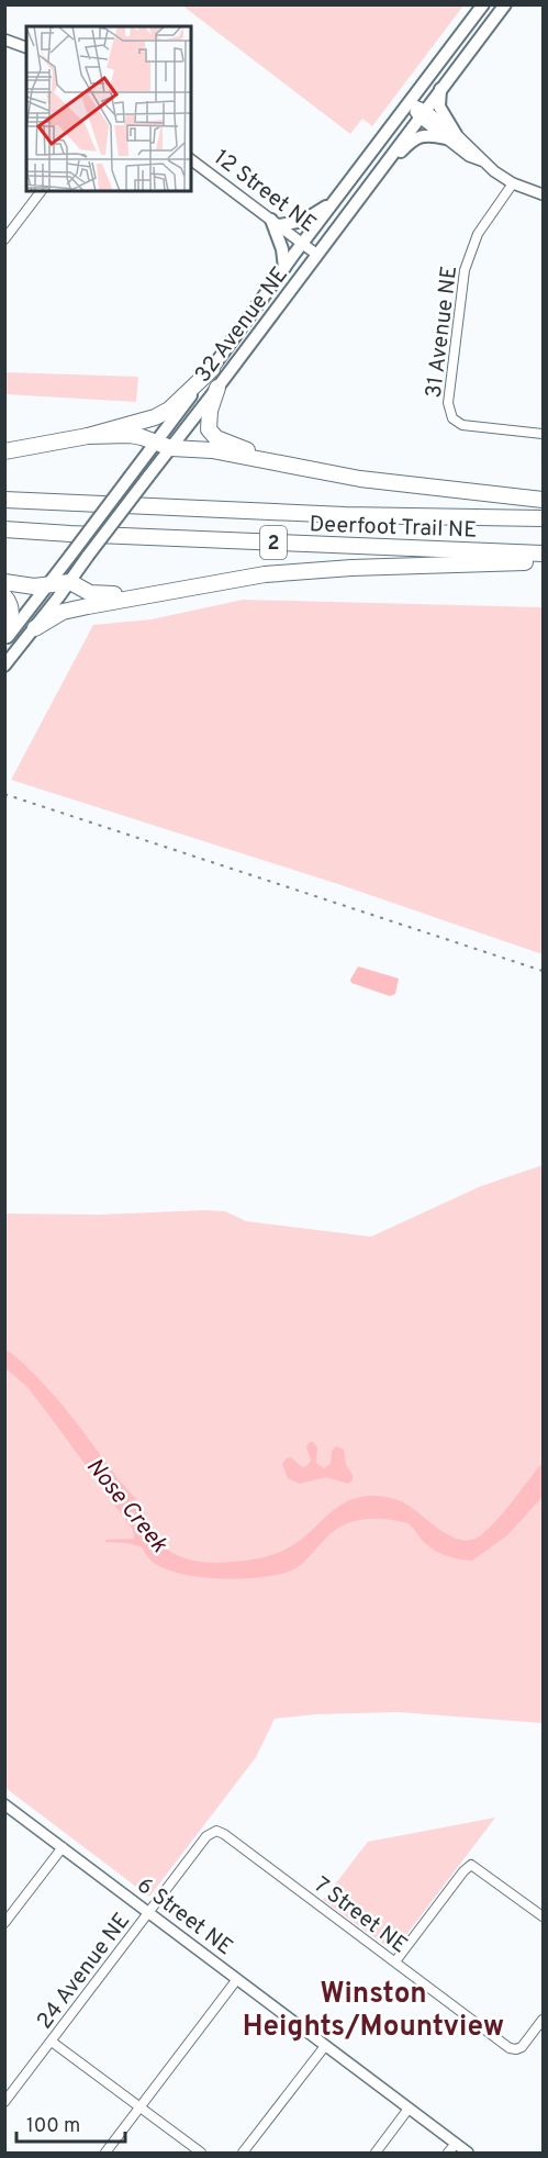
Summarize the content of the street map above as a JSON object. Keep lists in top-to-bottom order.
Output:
{
  "streets": {
    "highway": ["Deerfoot Trail NE", "2"],
    "main road": ["32 Avenue NE"],
    "street": [
      "12 Street NE",
      "31 Avenue NE",
      "7 Street NE",
      "6 Street NE",
      "24 Avenue NE"
    ]
  },
  "crossings": [
    ["12 Street NE", "32 Avenue NE"],
    ["7 Street NE", "24 Avenue NE"],
    ["6 Street NE", "24 Avenue NE"]
  ],
  "districts": ["Winston Heights/Mountview"],
  "water": ["Nose Creek"],
  "scale_bar": "100 m"
}
